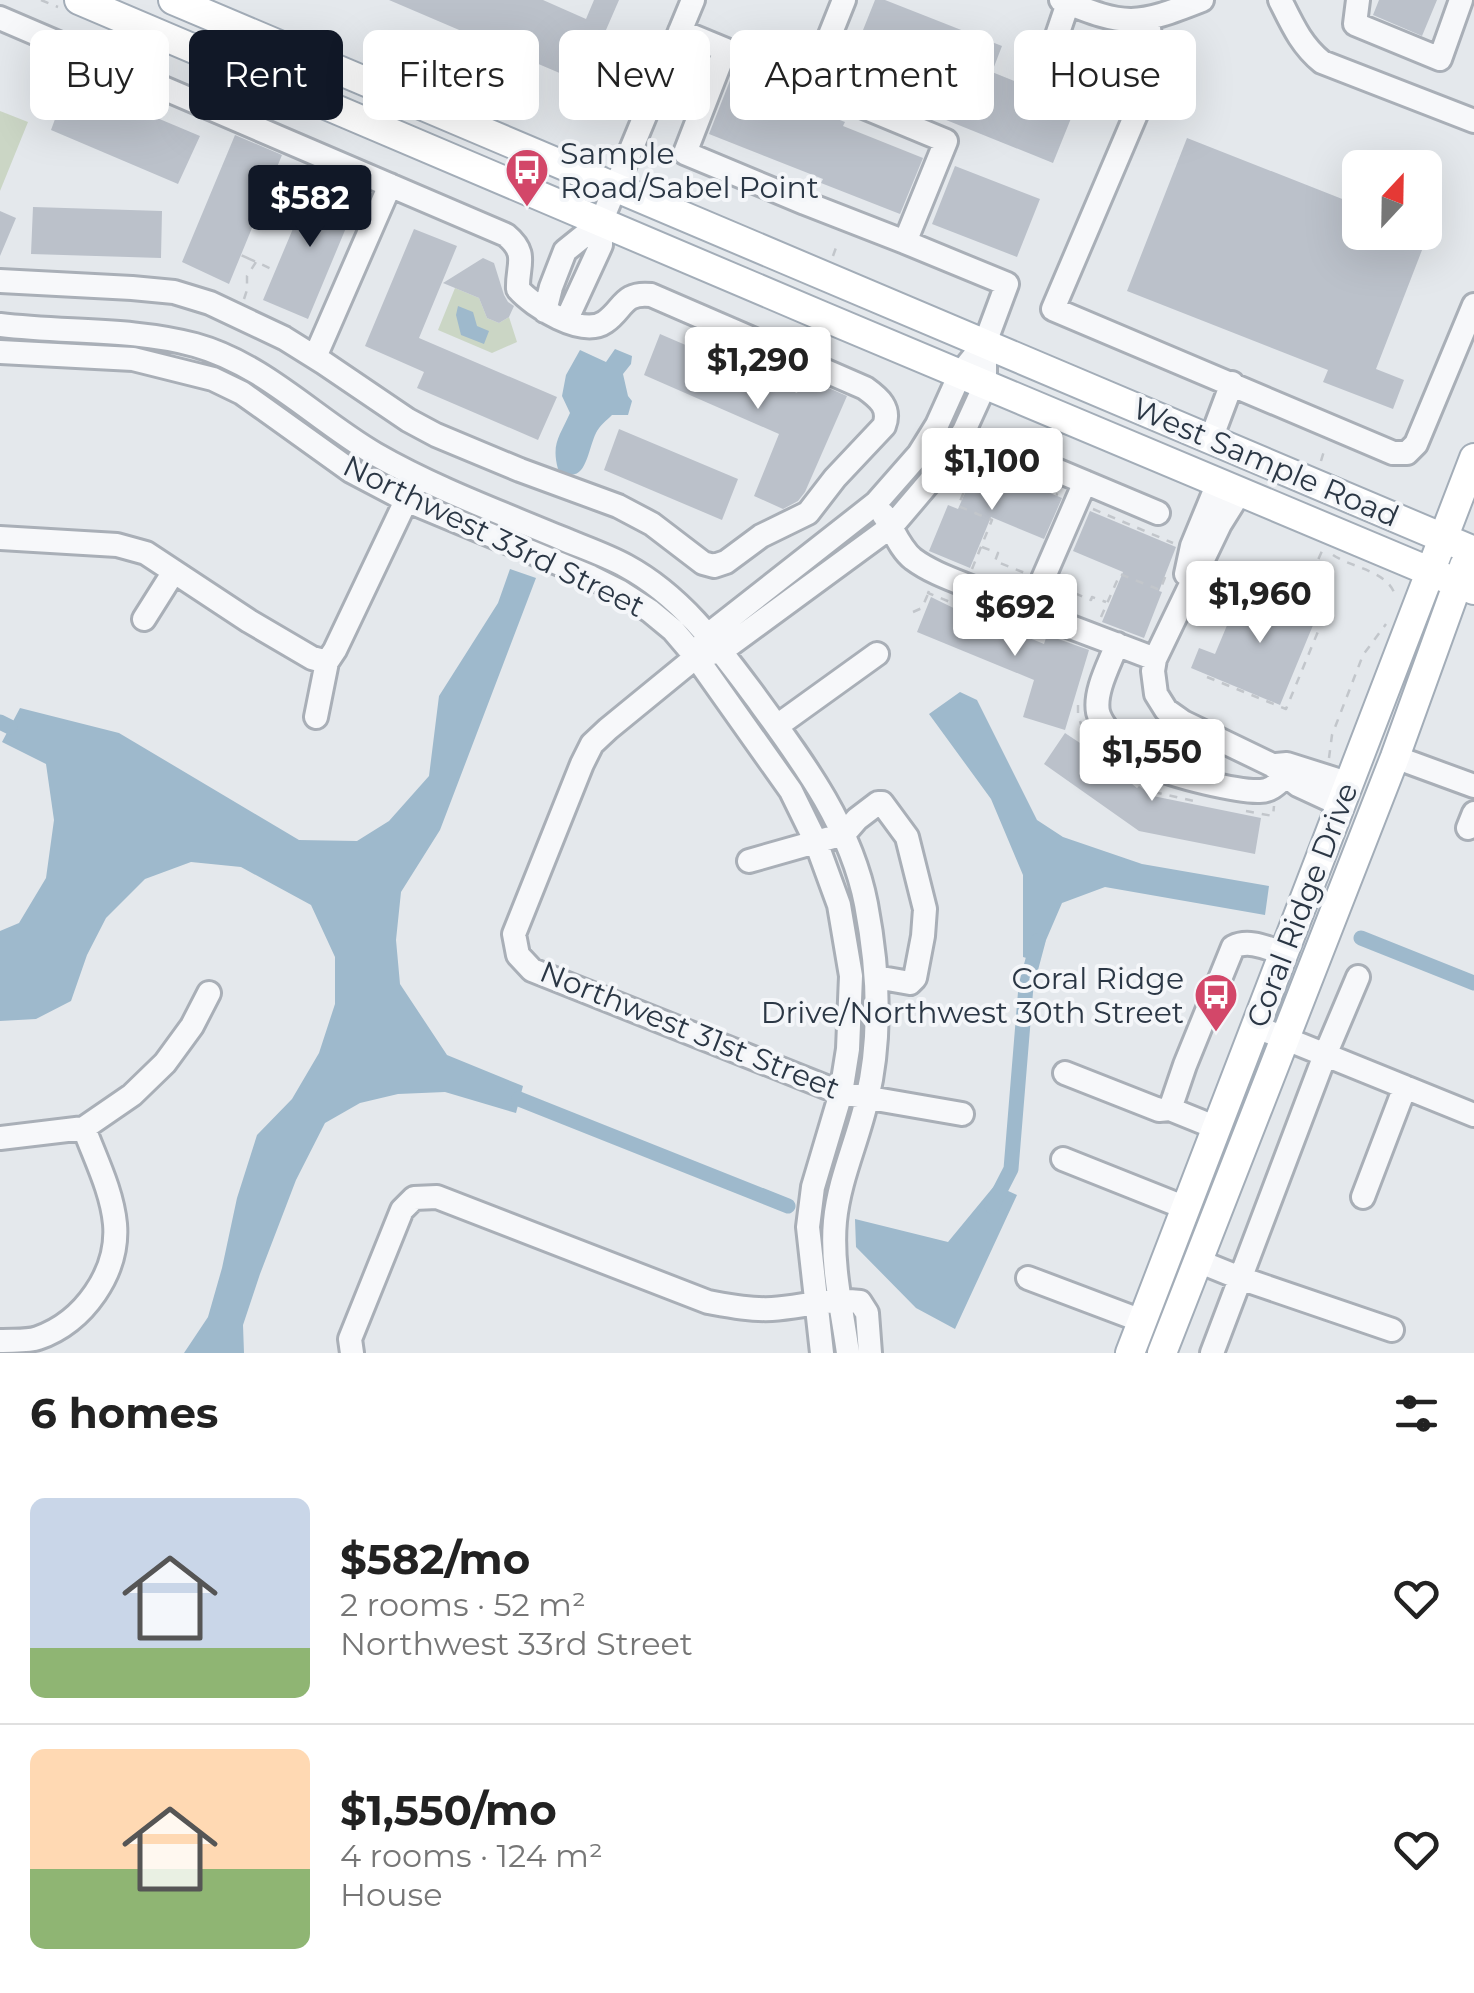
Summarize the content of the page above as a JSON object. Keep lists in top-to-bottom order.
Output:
{
  "streets": {
    "main road": ["West Sample Road", "Coral Ridge Drive"],
    "street": ["Northwest 33rd Street", "Northwest 31st Street"]
  },
  "crossings": [
    ["West Sample Road", "Coral Ridge Drive"],
    ["Northwest 33rd Street", "Northwest 31st Street"]
  ],
  "places": {
    "bus stop": ["Sample Road/Sabel Point", "Coral Ridge Drive/Northwest 30th Street"]
  },
  "north": "top",
  "page": {
    "chip": [
      "Buy",
      "Rent",
      "Filters",
      "New",
      "Apartment",
      "House"
    ],
    "price": [
      "$582",
      "$1,290",
      "$1,100",
      "$1,960",
      "$692",
      "$1,550"
    ],
    "heading": "6 homes",
    "list": [
      {
        "name": "$582/mo",
        "note": "2 rooms · 52 m² · Northwest 33rd Street"
      },
      {
        "name": "$1,550/mo",
        "note": "4 rooms · 124 m² · House"
      }
    ]
  }
}
